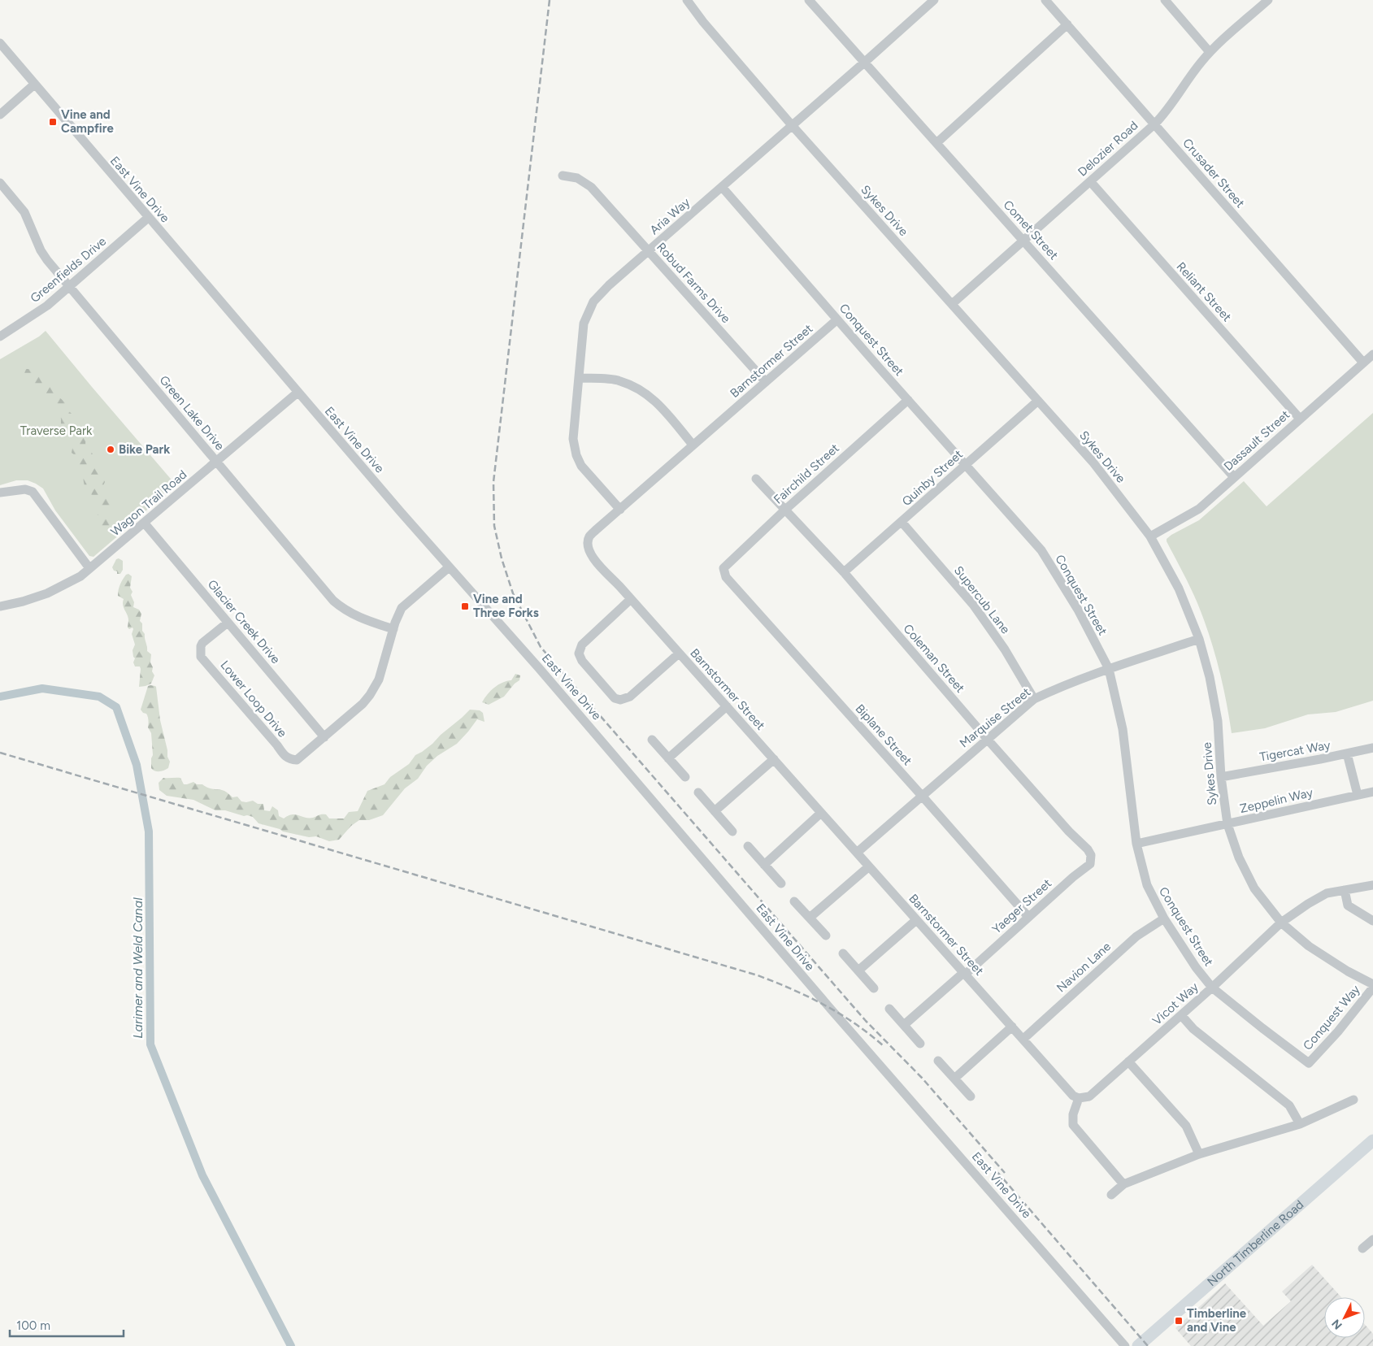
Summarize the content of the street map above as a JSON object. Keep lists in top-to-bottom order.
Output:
{
  "streets": {
    "main road": ["North Timberline Road"],
    "street": [
      "Delozier Road",
      "Crusader Street",
      "East Vine Drive",
      "Sykes Drive",
      "Aria Way",
      "Comet Street",
      "Greenfields Drive",
      "Robud Farms Drive",
      "Reliant Street",
      "Conquest Street",
      "Barnstormer Street",
      "Green Lake Drive",
      "Dassault Street",
      "Fairchild Street",
      "Quinby Street",
      "Wagon Trail Road",
      "Supercub Lane",
      "Glacier Creek Drive",
      "Coleman Street",
      "Lower Loop Drive",
      "Marquise Street",
      "Biplane Street",
      "Tigercat Way",
      "Zeppelin Way",
      "Yaeger Street",
      "Navion Lane",
      "Vicot Way",
      "Conquest Way"
    ]
  },
  "crossings": [
    ["Delozier Road", "Crusader Street"],
    ["Delozier Road", "Sykes Drive"],
    ["Delozier Road", "Comet Street"],
    ["Delozier Road", "Reliant Street"],
    ["Crusader Street", "Dassault Street"],
    ["East Vine Drive", "Greenfields Drive"],
    ["East Vine Drive", "Wagon Trail Road"],
    ["Sykes Drive", "Aria Way"],
    ["Sykes Drive", "Dassault Street"],
    ["Sykes Drive", "Quinby Street"],
    ["Sykes Drive", "Marquise Street"],
    ["Sykes Drive", "Tigercat Way"],
    ["Sykes Drive", "Zeppelin Way"],
    ["Sykes Drive", "Vicot Way"],
    ["Aria Way", "Comet Street"],
    ["Aria Way", "Robud Farms Drive"],
    ["Aria Way", "Conquest Street"],
    ["Aria Way", "Barnstormer Street"],
    ["Comet Street", "Dassault Street"],
    ["Greenfields Drive", "Green Lake Drive"],
    ["Robud Farms Drive", "Barnstormer Street"],
    ["Reliant Street", "Dassault Street"],
    ["Conquest Street", "Barnstormer Street"],
    ["Conquest Street", "Fairchild Street"],
    ["Conquest Street", "Quinby Street"],
    ["Conquest Street", "Marquise Street"],
    ["Conquest Street", "Zeppelin Way"],
    ["Conquest Street", "Navion Lane"],
    ["Conquest Street", "Vicot Way"],
    ["Conquest Street", "Conquest Way"],
    ["Barnstormer Street", "Marquise Street"],
    ["Barnstormer Street", "Yaeger Street"],
    ["Barnstormer Street", "Navion Lane"],
    ["Barnstormer Street", "Vicot Way"],
    ["Green Lake Drive", "Wagon Trail Road"],
    ["Fairchild Street", "Coleman Street"],
    ["Fairchild Street", "Biplane Street"],
    ["Quinby Street", "Supercub Lane"],
    ["Quinby Street", "Coleman Street"],
    ["Wagon Trail Road", "Glacier Creek Drive"],
    ["Supercub Lane", "Marquise Street"],
    ["Glacier Creek Drive", "Lower Loop Drive"],
    ["Coleman Street", "Marquise Street"],
    ["Coleman Street", "Yaeger Street"],
    ["Marquise Street", "Biplane Street"],
    ["Biplane Street", "Yaeger Street"]
  ],
  "water": ["Larimer and Weld Canal"],
  "parks": ["Traverse Park"],
  "places": {
    "transit": ["Vine and Campfire", "Vine and Three Forks", "Timberline and Vine"],
    "other": ["Bike Park"]
  },
  "scale_bar": "100 m",
  "north": "bottom left"
}
